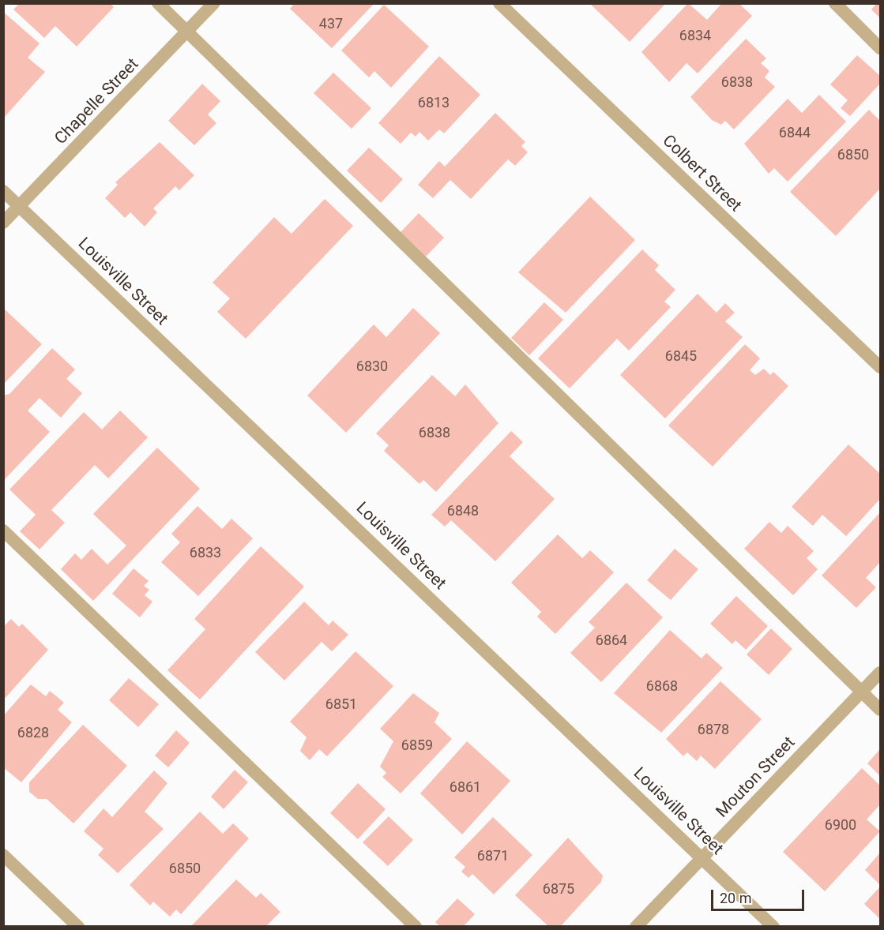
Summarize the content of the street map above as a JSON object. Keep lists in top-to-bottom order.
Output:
{
  "streets": {
    "street": [
      "Chapelle Street",
      "Colbert Street",
      "Louisville Street",
      "Mouton Street"
    ]
  },
  "crossings": [
    ["Chapelle Street", "Louisville Street"],
    ["Louisville Street", "Mouton Street"]
  ],
  "house_numbers": [
    "437",
    "6834",
    "6838",
    "6813",
    "6844",
    "6850",
    "6845",
    "6830",
    "6838",
    "6848",
    "6833",
    "6864",
    "6868",
    "6851",
    "6878",
    "6828",
    "6859",
    "6861",
    "6900",
    "6871",
    "6850",
    "6875"
  ],
  "scale_bar": "20 m"
}
